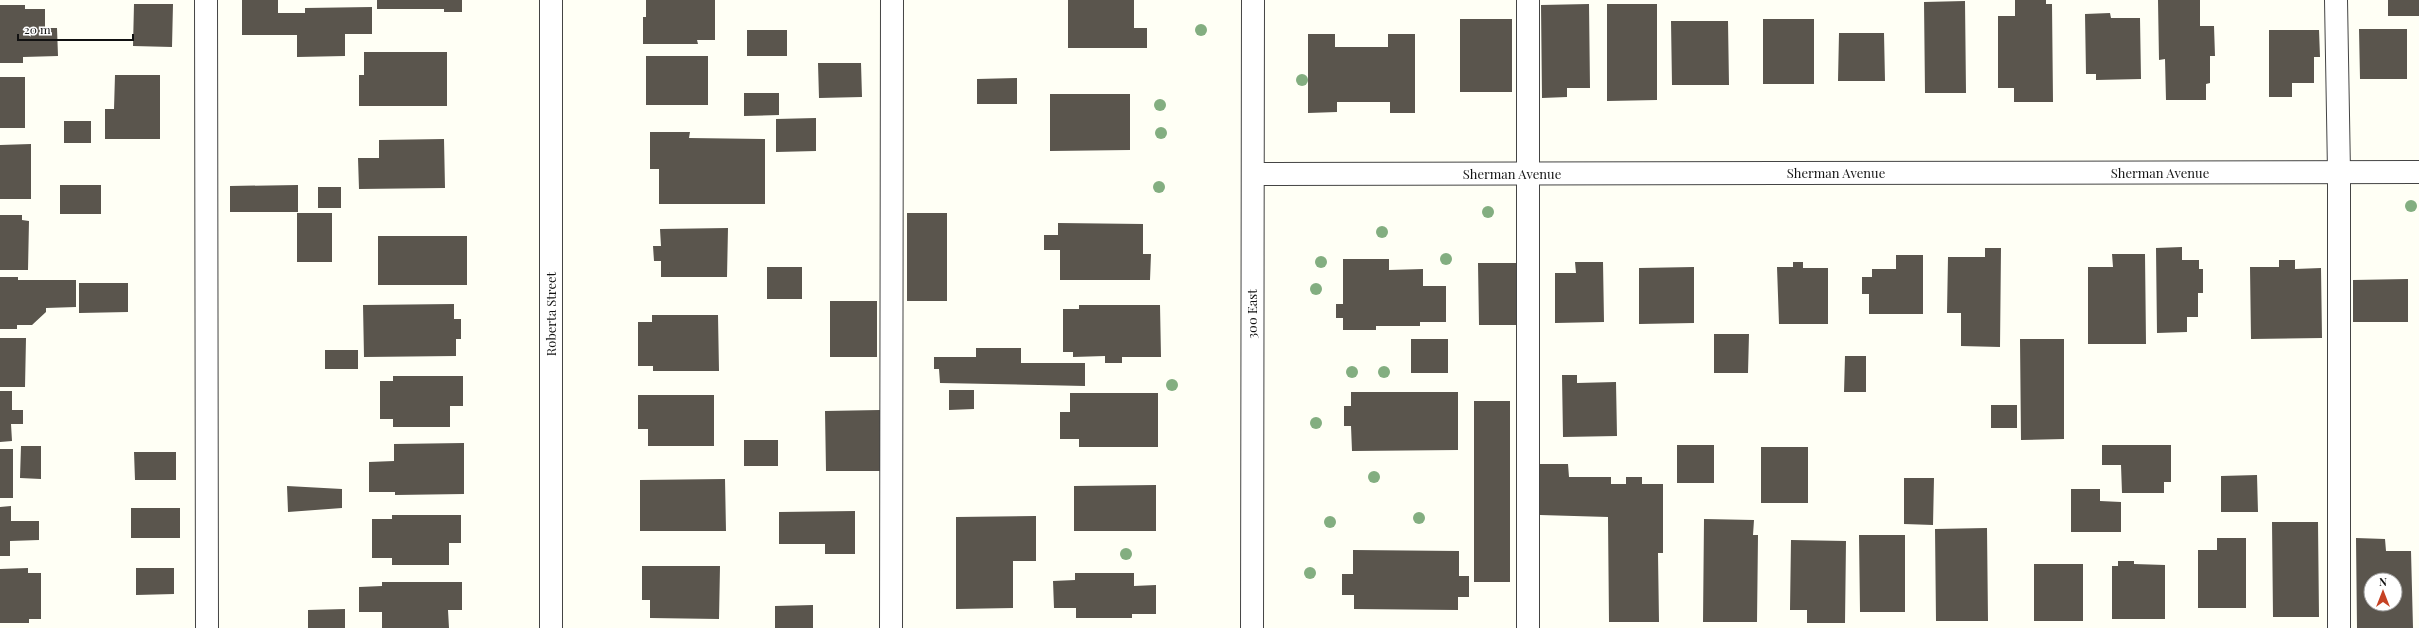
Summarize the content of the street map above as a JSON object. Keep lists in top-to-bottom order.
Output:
{
  "streets": {
    "street": ["Sherman Avenue", "Roberta Street", "300 East"]
  },
  "crossings": [
    ["Sherman Avenue", "300 East"]
  ],
  "scale_bar": "20 m",
  "north": "top"
}
